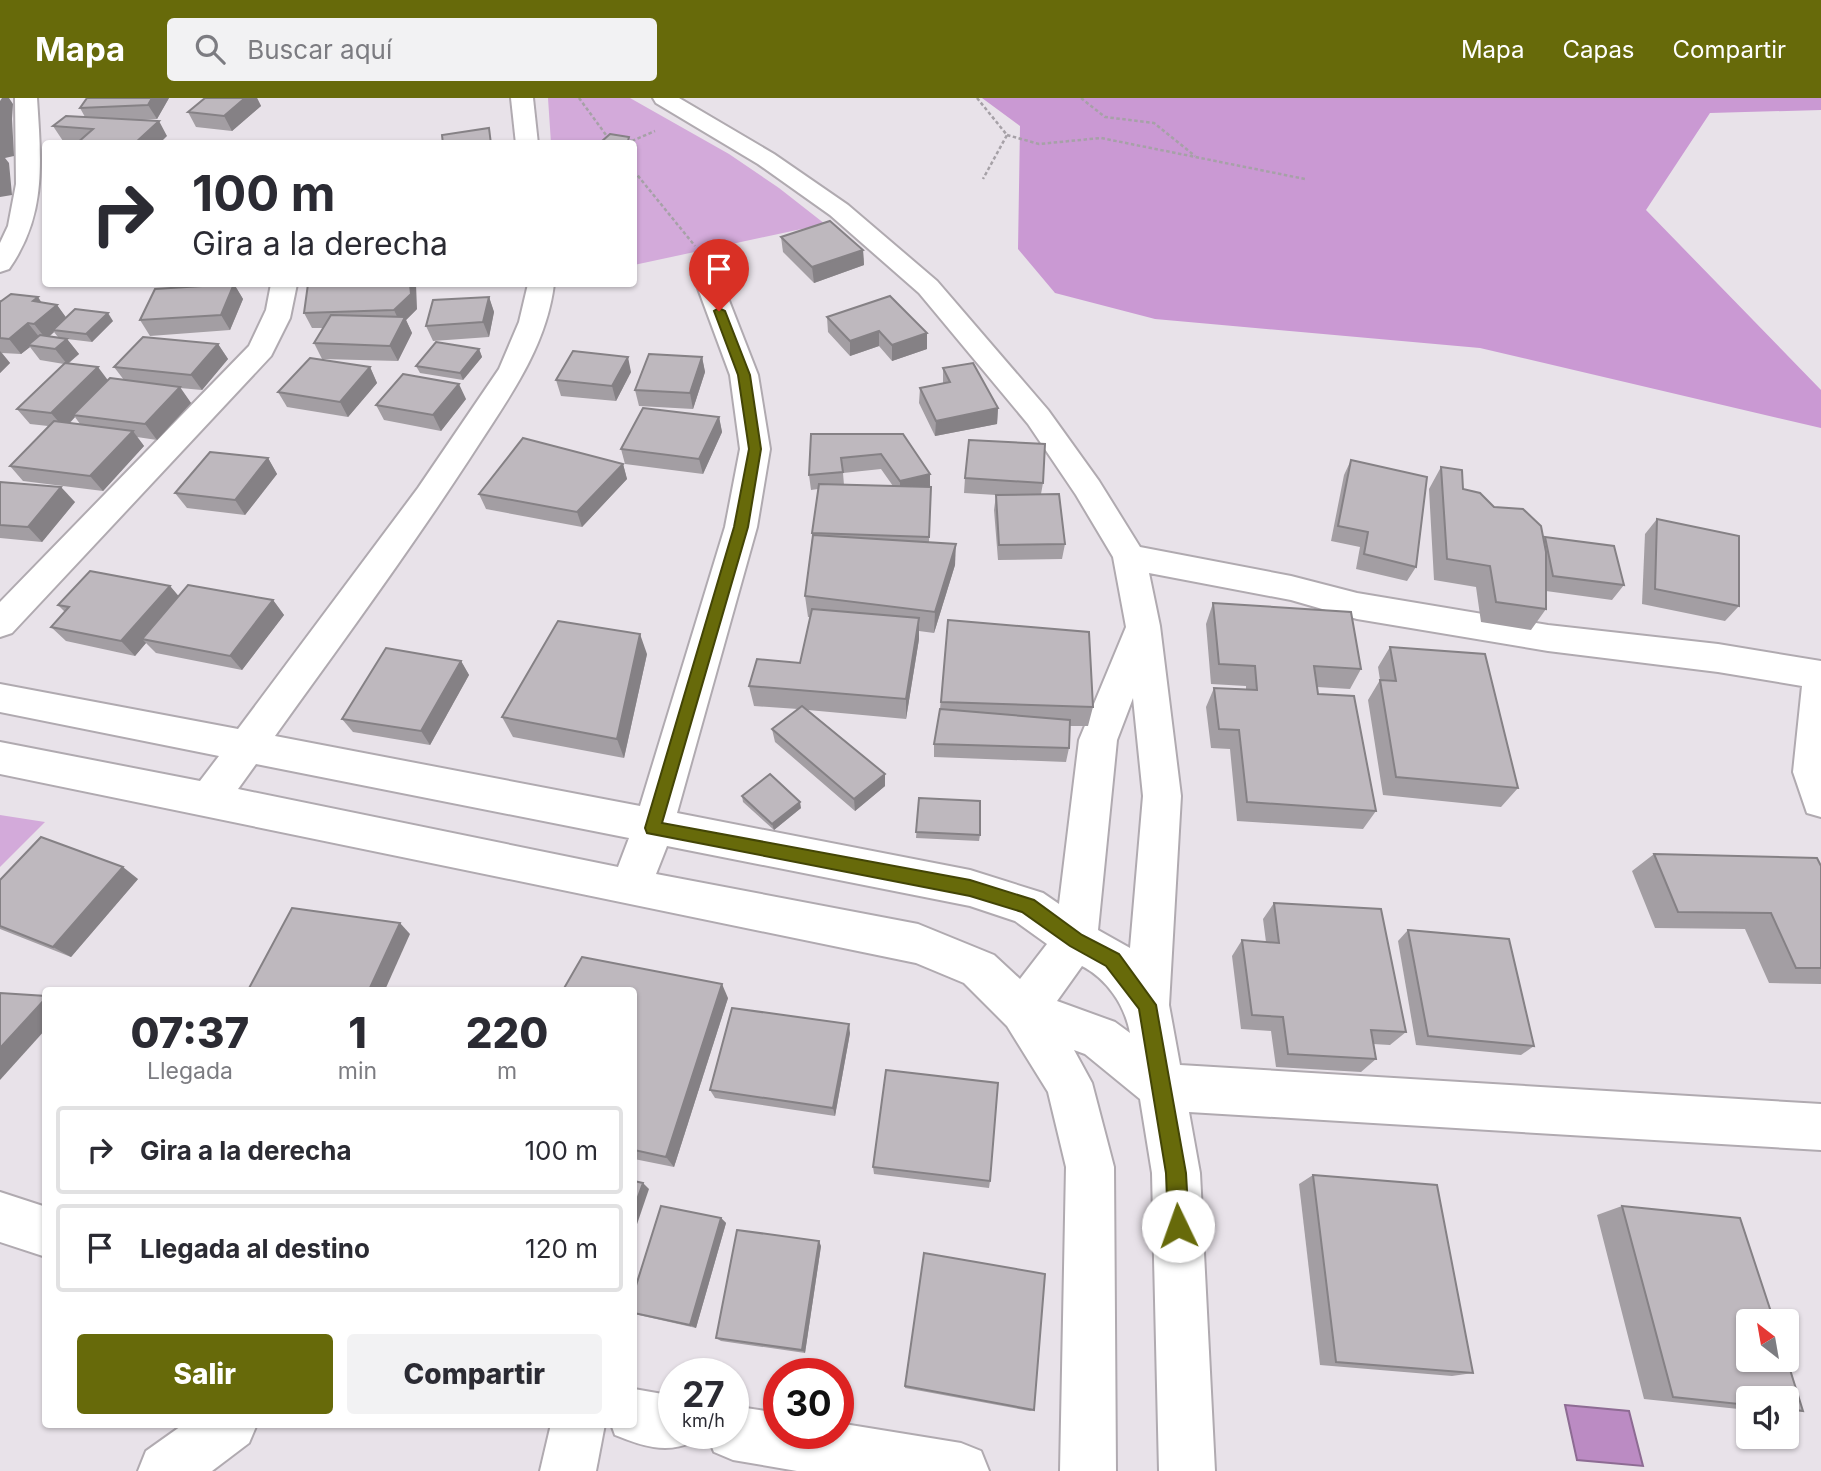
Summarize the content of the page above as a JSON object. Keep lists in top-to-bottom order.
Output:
{
  "north": "top left",
  "page": {
    "header": "Mapa",
    "search": "Buscar aquí",
    "nav": ["Mapa", "Capas", "Compartir"],
    "turn": ["100 m", "Gira a la derecha"],
    "eta": [
      "07:37",
      "Llegada",
      "1",
      "min",
      "220",
      "m"
    ],
    "list": [
      {
        "name": "Gira a la derecha",
        "value": "100 m"
      },
      {
        "name": "Llegada al destino",
        "value": "120 m"
      }
    ],
    "buttons": ["Salir", "Compartir"],
    "speed": "27 km/h",
    "limit": "30"
  }
}
